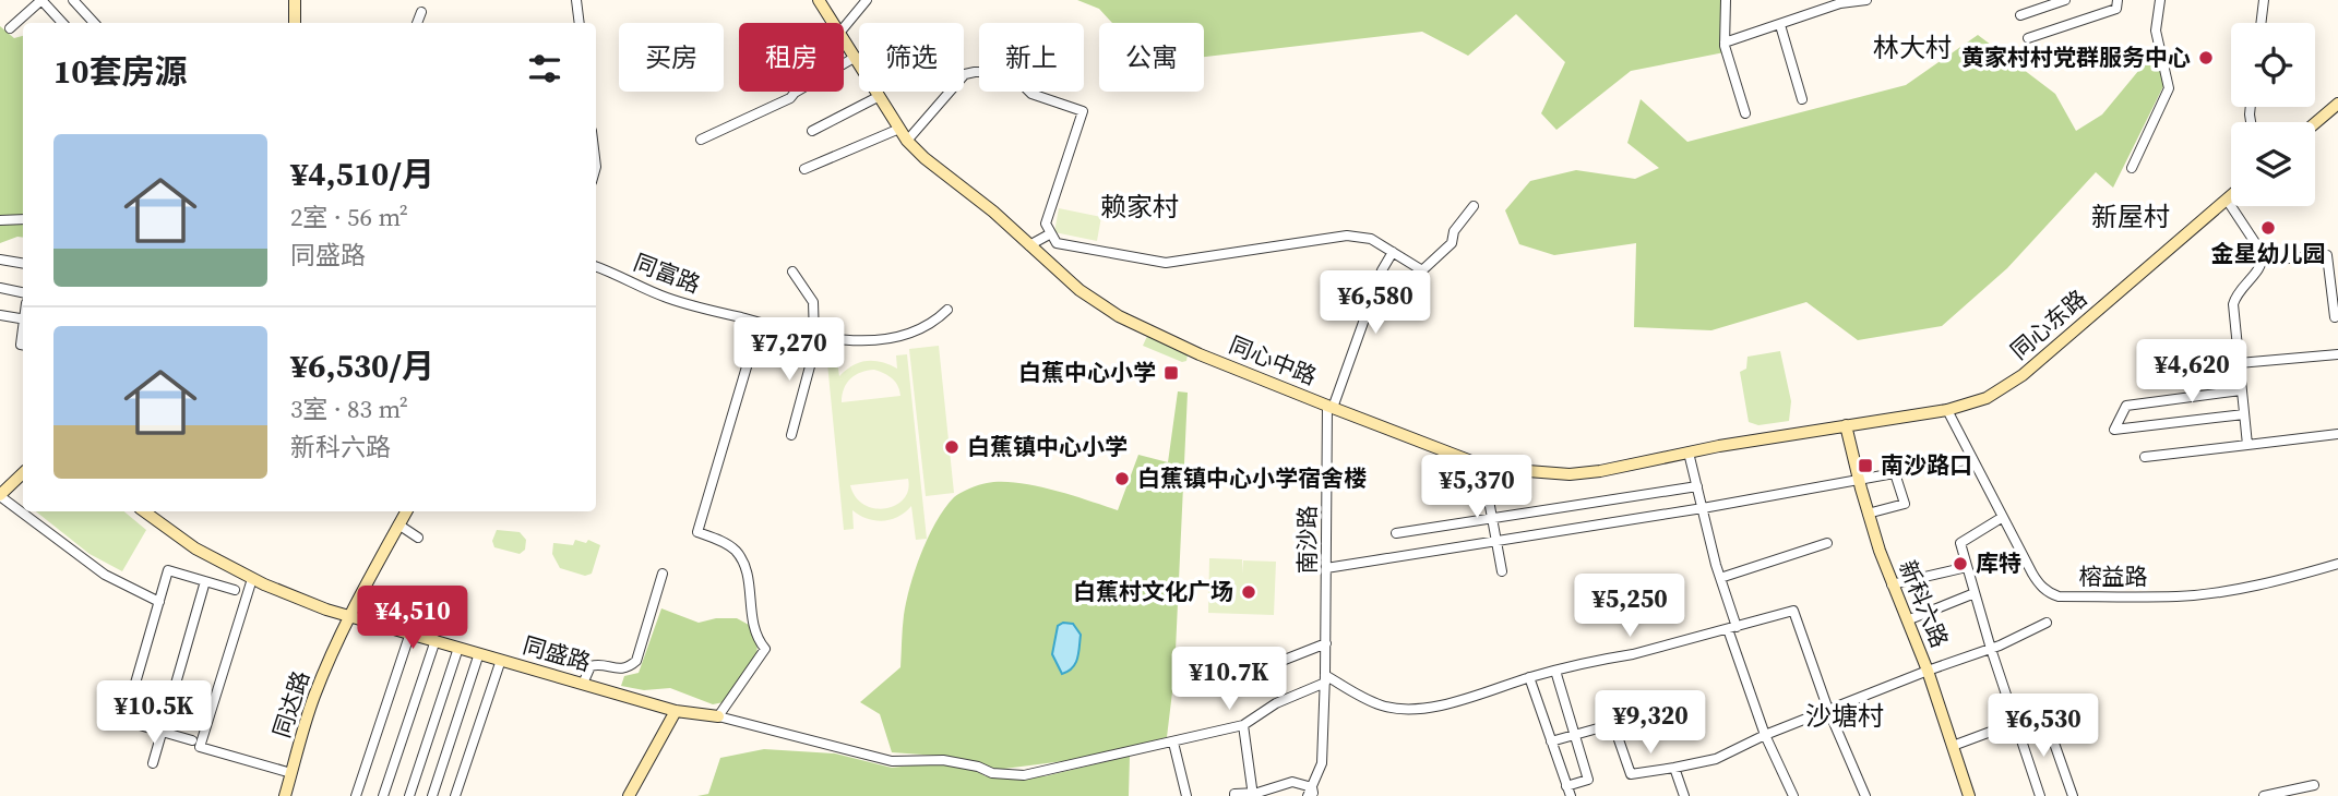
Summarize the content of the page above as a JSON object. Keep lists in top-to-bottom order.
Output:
{
  "streets": {
    "street": [
      "同富路",
      "同心东路",
      "同心中路",
      "南沙路",
      "榕益路",
      "新科六路",
      "同盛路",
      "同达路"
    ]
  },
  "crossings": [
    ["同心东路", "同心中路"],
    ["同心东路", "榕益路"],
    ["同心东路", "新科六路"],
    ["同心中路", "南沙路"],
    ["同心中路", "新科六路"],
    ["同盛路", "同达路"]
  ],
  "districts": [
    "林大村",
    "赖家村",
    "新屋村",
    "沙塘村"
  ],
  "places": {
    "other": [
      "黄家村村党群服务中心",
      "金星幼儿园",
      "白蕉镇中心小学",
      "白蕉镇中心小学宿舍楼",
      "库特",
      "白蕉村文化广场"
    ],
    "transit": ["白蕉中心小学", "南沙路口"]
  },
  "page": {
    "chip": [
      "买房",
      "租房",
      "筛选",
      "新上",
      "公寓"
    ],
    "heading": "10套房源",
    "list": [
      {
        "name": "¥4,510/月",
        "note": "2室 · 56 m² · 同盛路"
      },
      {
        "name": "¥6,530/月",
        "note": "3室 · 83 m² · 新科六路"
      }
    ],
    "price": [
      "¥6,580",
      "¥7,270",
      "¥4,620",
      "¥5,370",
      "¥5,250",
      "¥4,510",
      "¥10.7K",
      "¥10.5K",
      "¥9,320",
      "¥6,530"
    ]
  }
}
